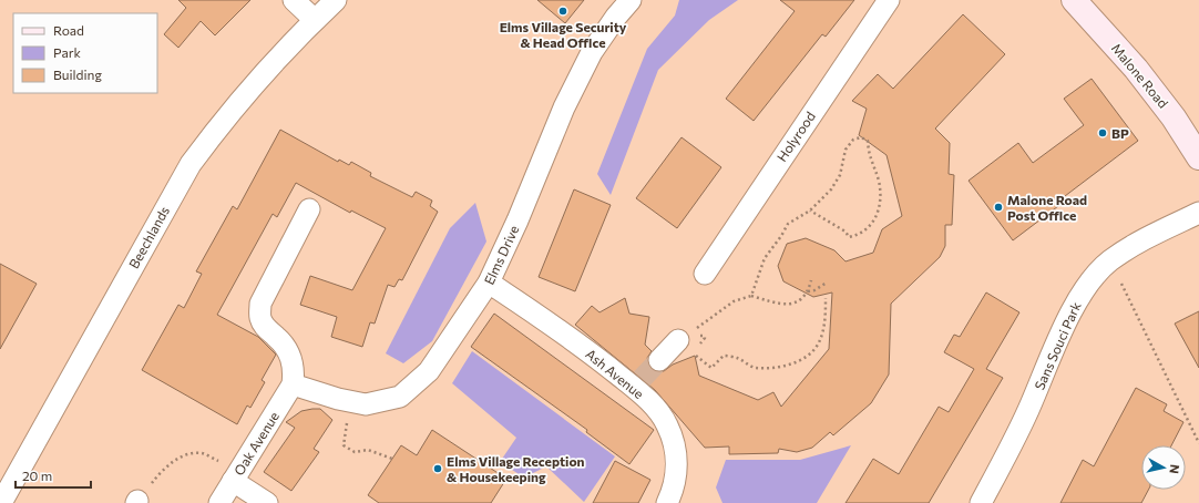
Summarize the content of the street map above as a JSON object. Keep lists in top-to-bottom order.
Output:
{
  "streets": {
    "main road": ["Malone Road"],
    "street": [
      "Holyrood",
      "Beechlands",
      "Elms Drive",
      "Sans Souci Park",
      "Ash Avenue",
      "Oak Avenue"
    ]
  },
  "crossings": [
    ["Elms Drive", "Ash Avenue"],
    ["Elms Drive", "Oak Avenue"]
  ],
  "places": [
    "Elms Village Security & Head Office",
    "BP",
    "Malone Road Post Office",
    "Elms Village Reception & Housekeeping"
  ],
  "legend": ["Road", "Park", "Building"],
  "scale_bar": "20 m",
  "north": "right"
}
